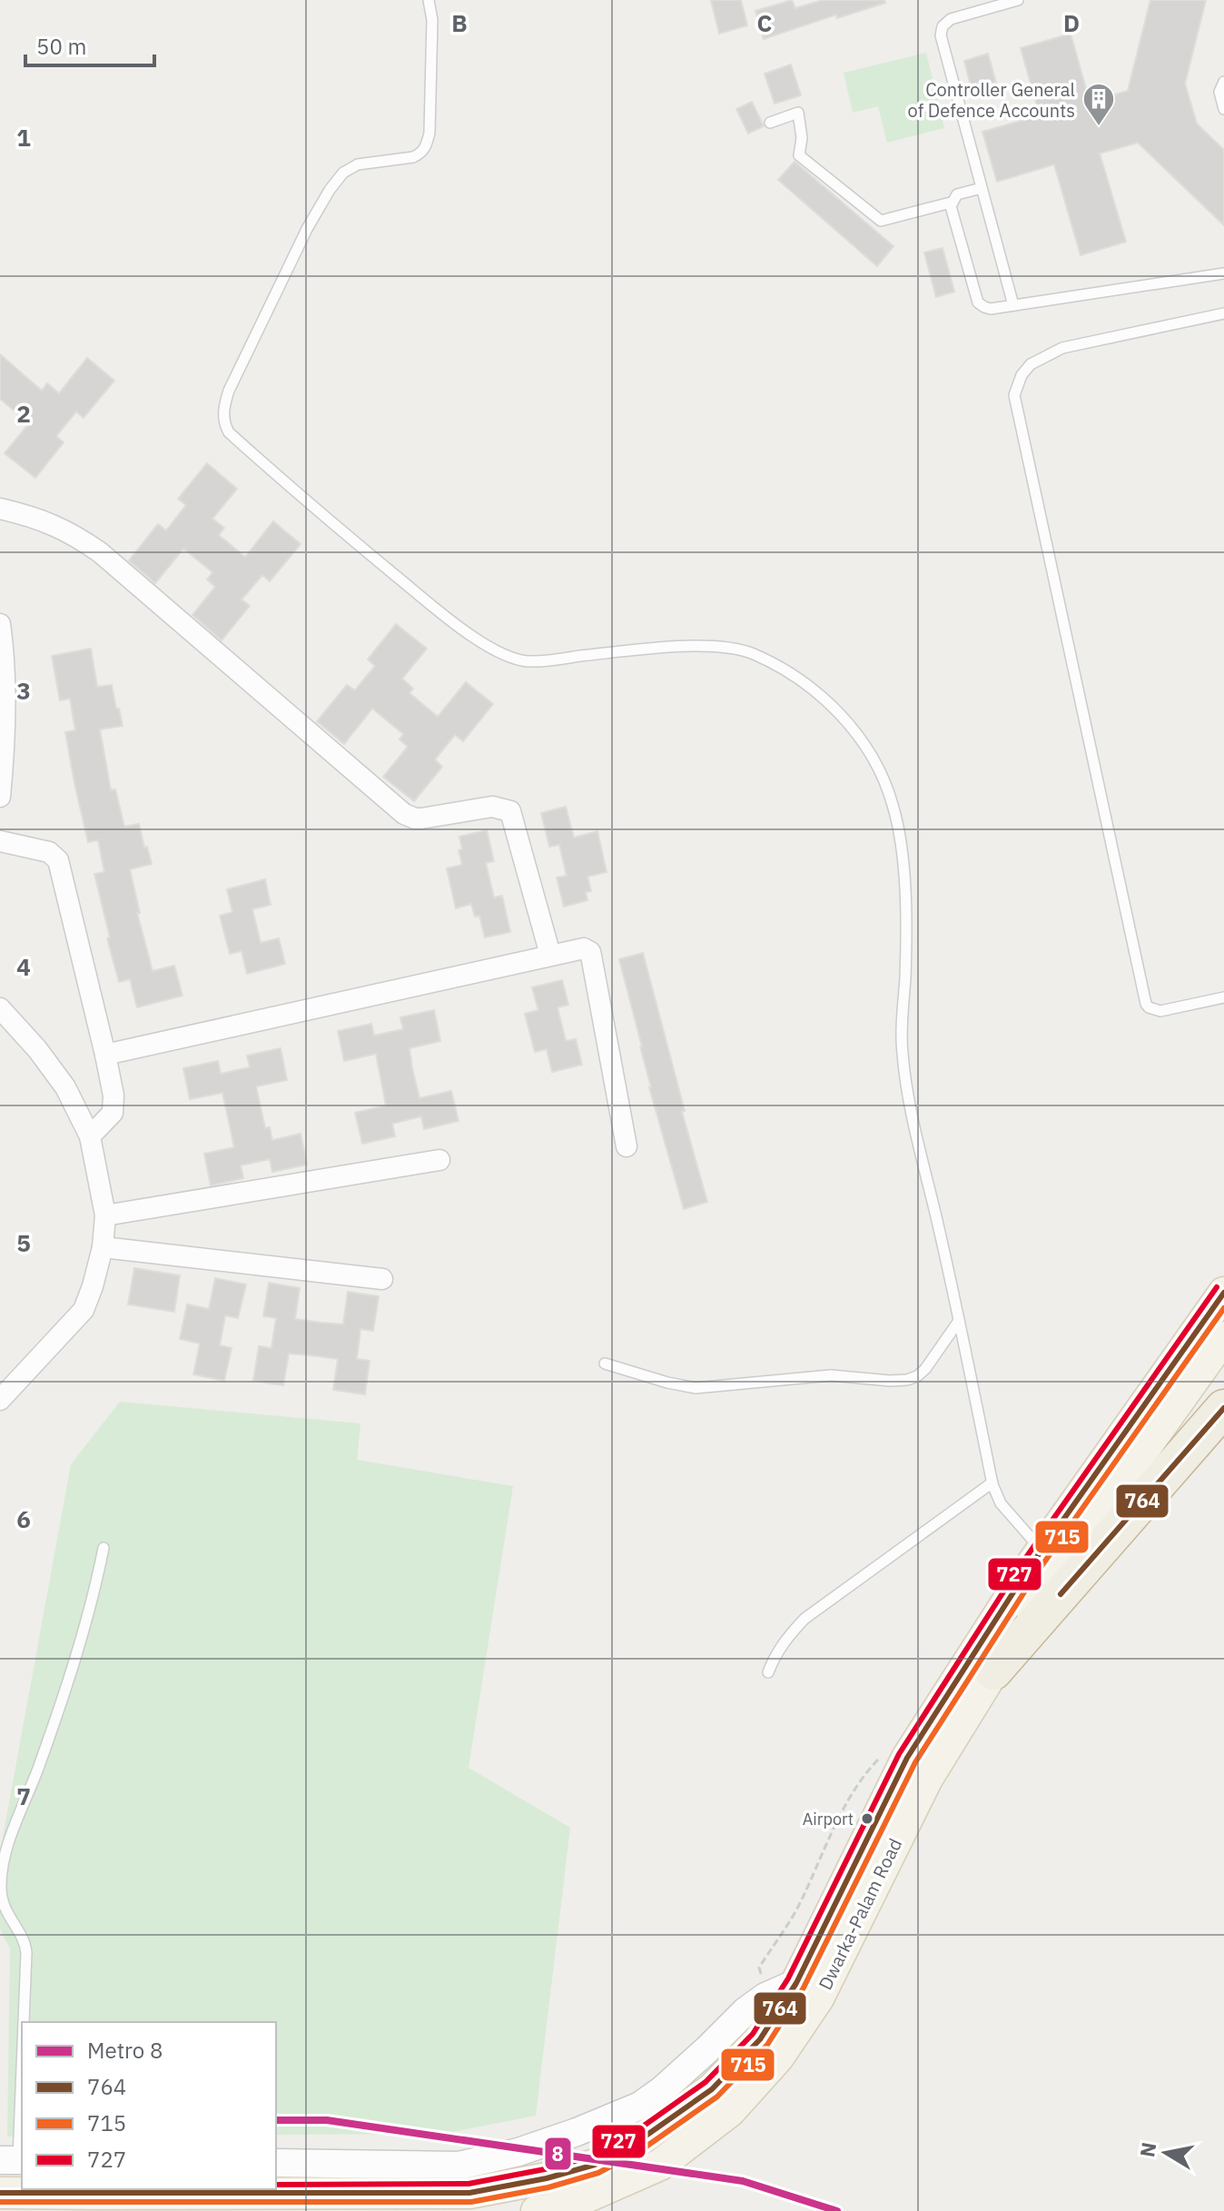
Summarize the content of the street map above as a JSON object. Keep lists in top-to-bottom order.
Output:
{
  "streets": {
    "main road": ["Dwarka-Palam Road"]
  },
  "places": {
    "building": ["Controller General of Defence Accounts"],
    "other": ["Airport"]
  },
  "lines": [
    "transit line 727",
    "transit line 764",
    "transit line 715",
    "metro line 8"
  ],
  "legend": [
    "Metro 8",
    "764",
    "715",
    "727"
  ],
  "scale_bar": "50 m",
  "north": "left",
  "grid": {
    "columns": ["B", "C", "D"],
    "rows": [
      "1",
      "2",
      "3",
      "4",
      "5",
      "6",
      "7"
    ]
  }
}
